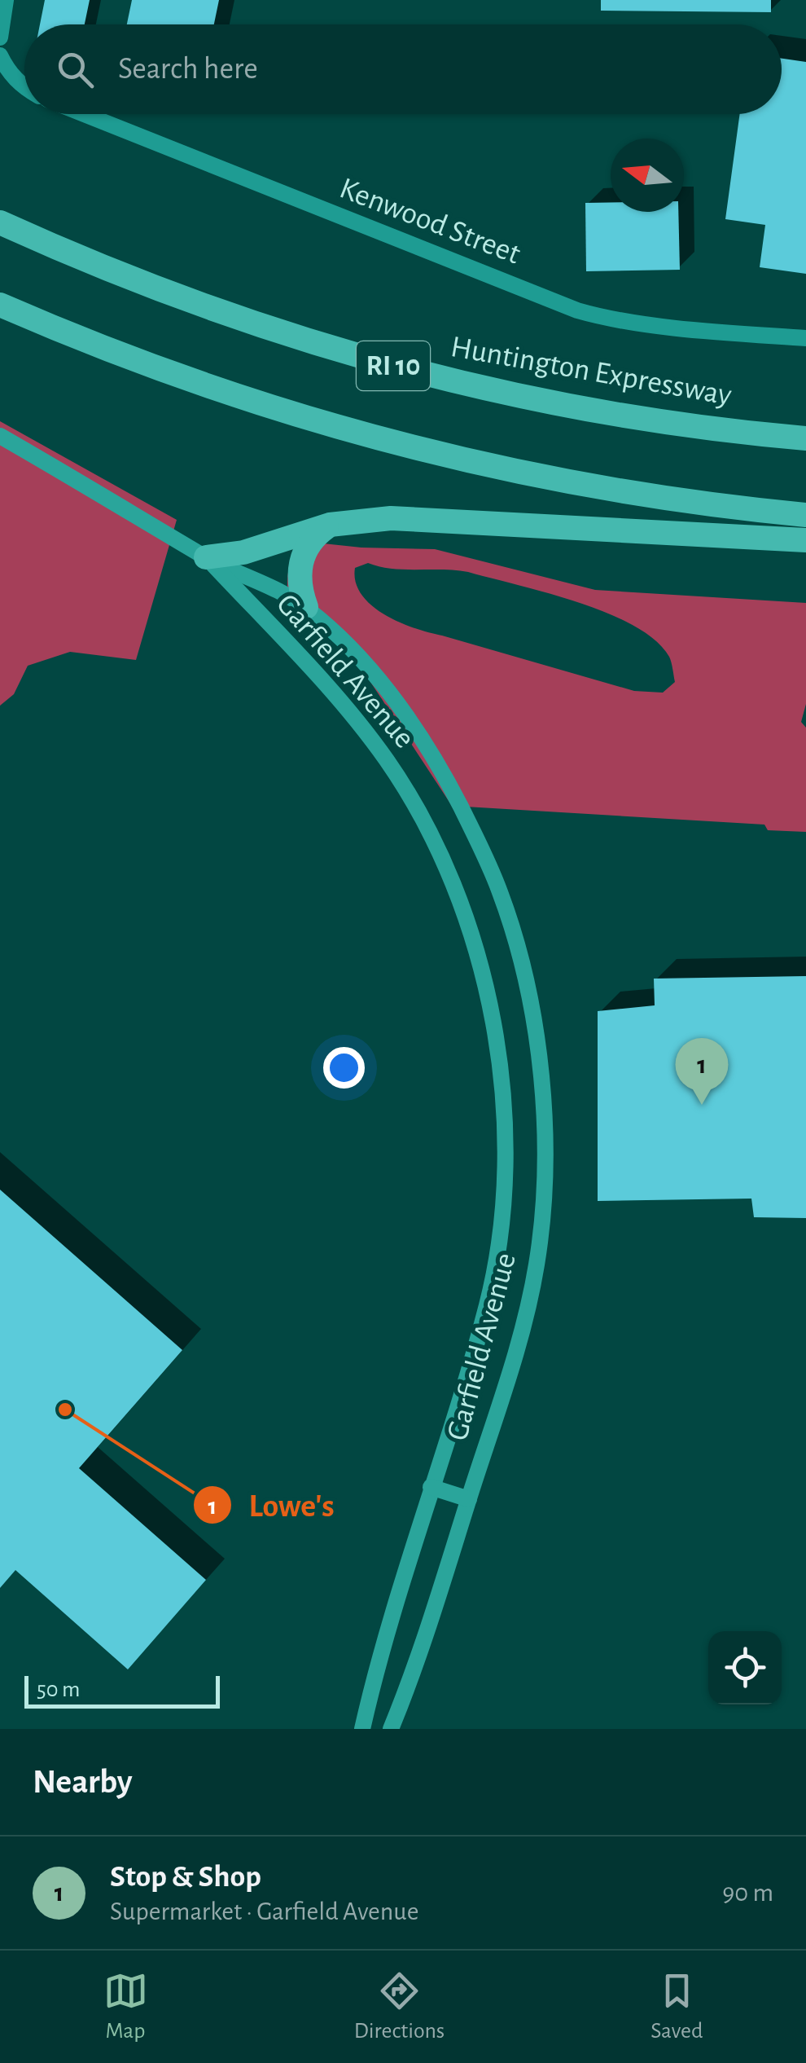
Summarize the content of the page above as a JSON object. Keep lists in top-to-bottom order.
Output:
{
  "streets": {
    "highway": ["RI 10", "Huntington Expressway"],
    "street": ["Kenwood Street", "Garfield Avenue"]
  },
  "places": ["Lowe's"],
  "scale_bar": "50 m",
  "north": "left",
  "page": {
    "search": "Search here",
    "pins": "1",
    "scale": "50 m",
    "heading": "Nearby",
    "list": [
      {
        "mark": "1",
        "name": "Stop & Shop",
        "note": "Supermarket · Garfield Avenue",
        "value": "90 m"
      }
    ],
    "nav": ["Map", "Directions", "Saved"]
  }
}
